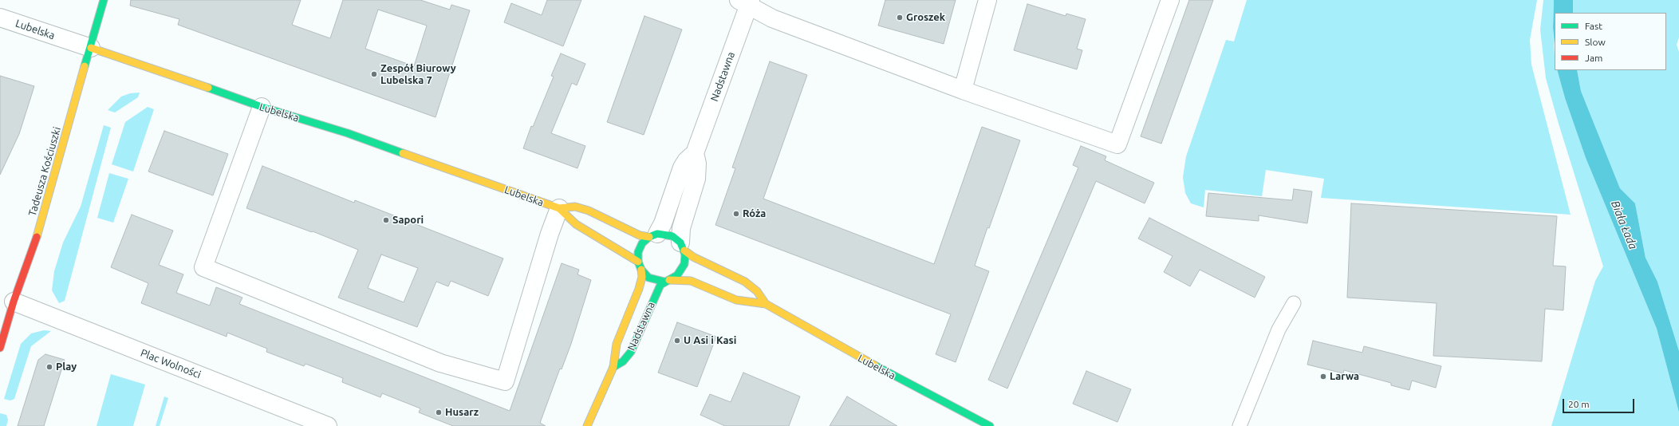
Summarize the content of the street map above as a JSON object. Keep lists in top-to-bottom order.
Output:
{
  "streets": {
    "street": [
      "Lubelska",
      "Nadstawna",
      "Tadeusza Kościuszki",
      "Plac Wolności"
    ]
  },
  "crossings": [
    ["Lubelska", "Nadstawna"],
    ["Lubelska", "Tadeusza Kościuszki"],
    ["Tadeusza Kościuszki", "Plac Wolności"]
  ],
  "water": ["Biała Łada"],
  "places": [
    "Groszek",
    "Zespół Biurowy Lubelska 7",
    "Róża",
    "Sapori",
    "U Asi i Kasi",
    "Play",
    "Larwa",
    "Husarz"
  ],
  "legend": ["Fast", "Slow", "Jam"],
  "scale_bar": "20 m"
}
